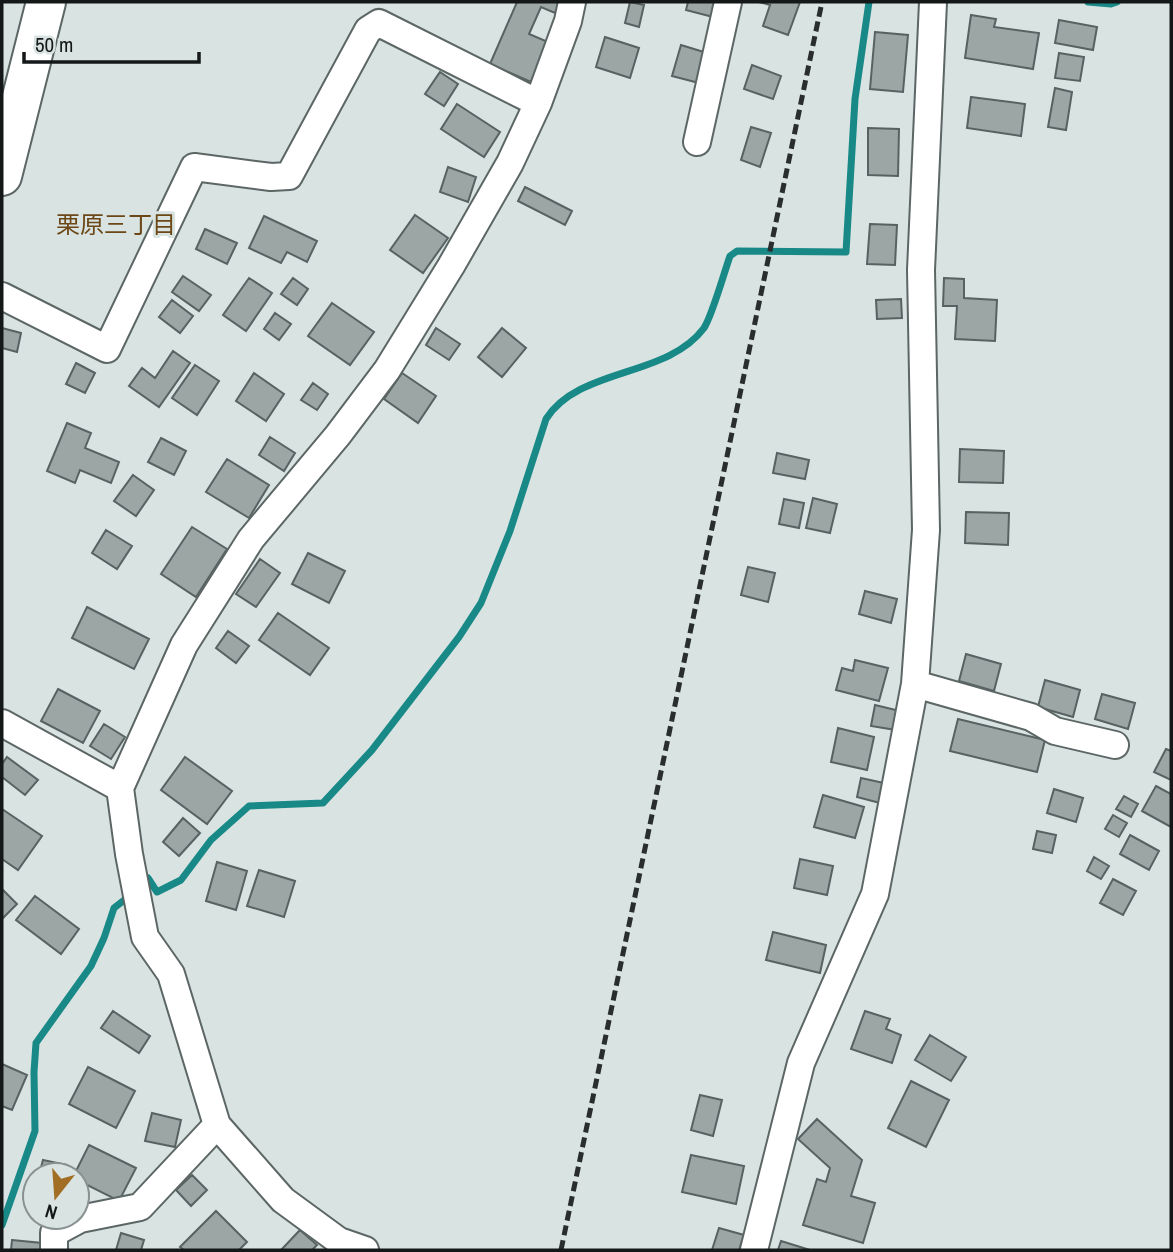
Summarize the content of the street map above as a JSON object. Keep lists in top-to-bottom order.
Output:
{
  "districts": ["栗原三丁目"],
  "scale_bar": "50 m",
  "north": "bottom"
}
